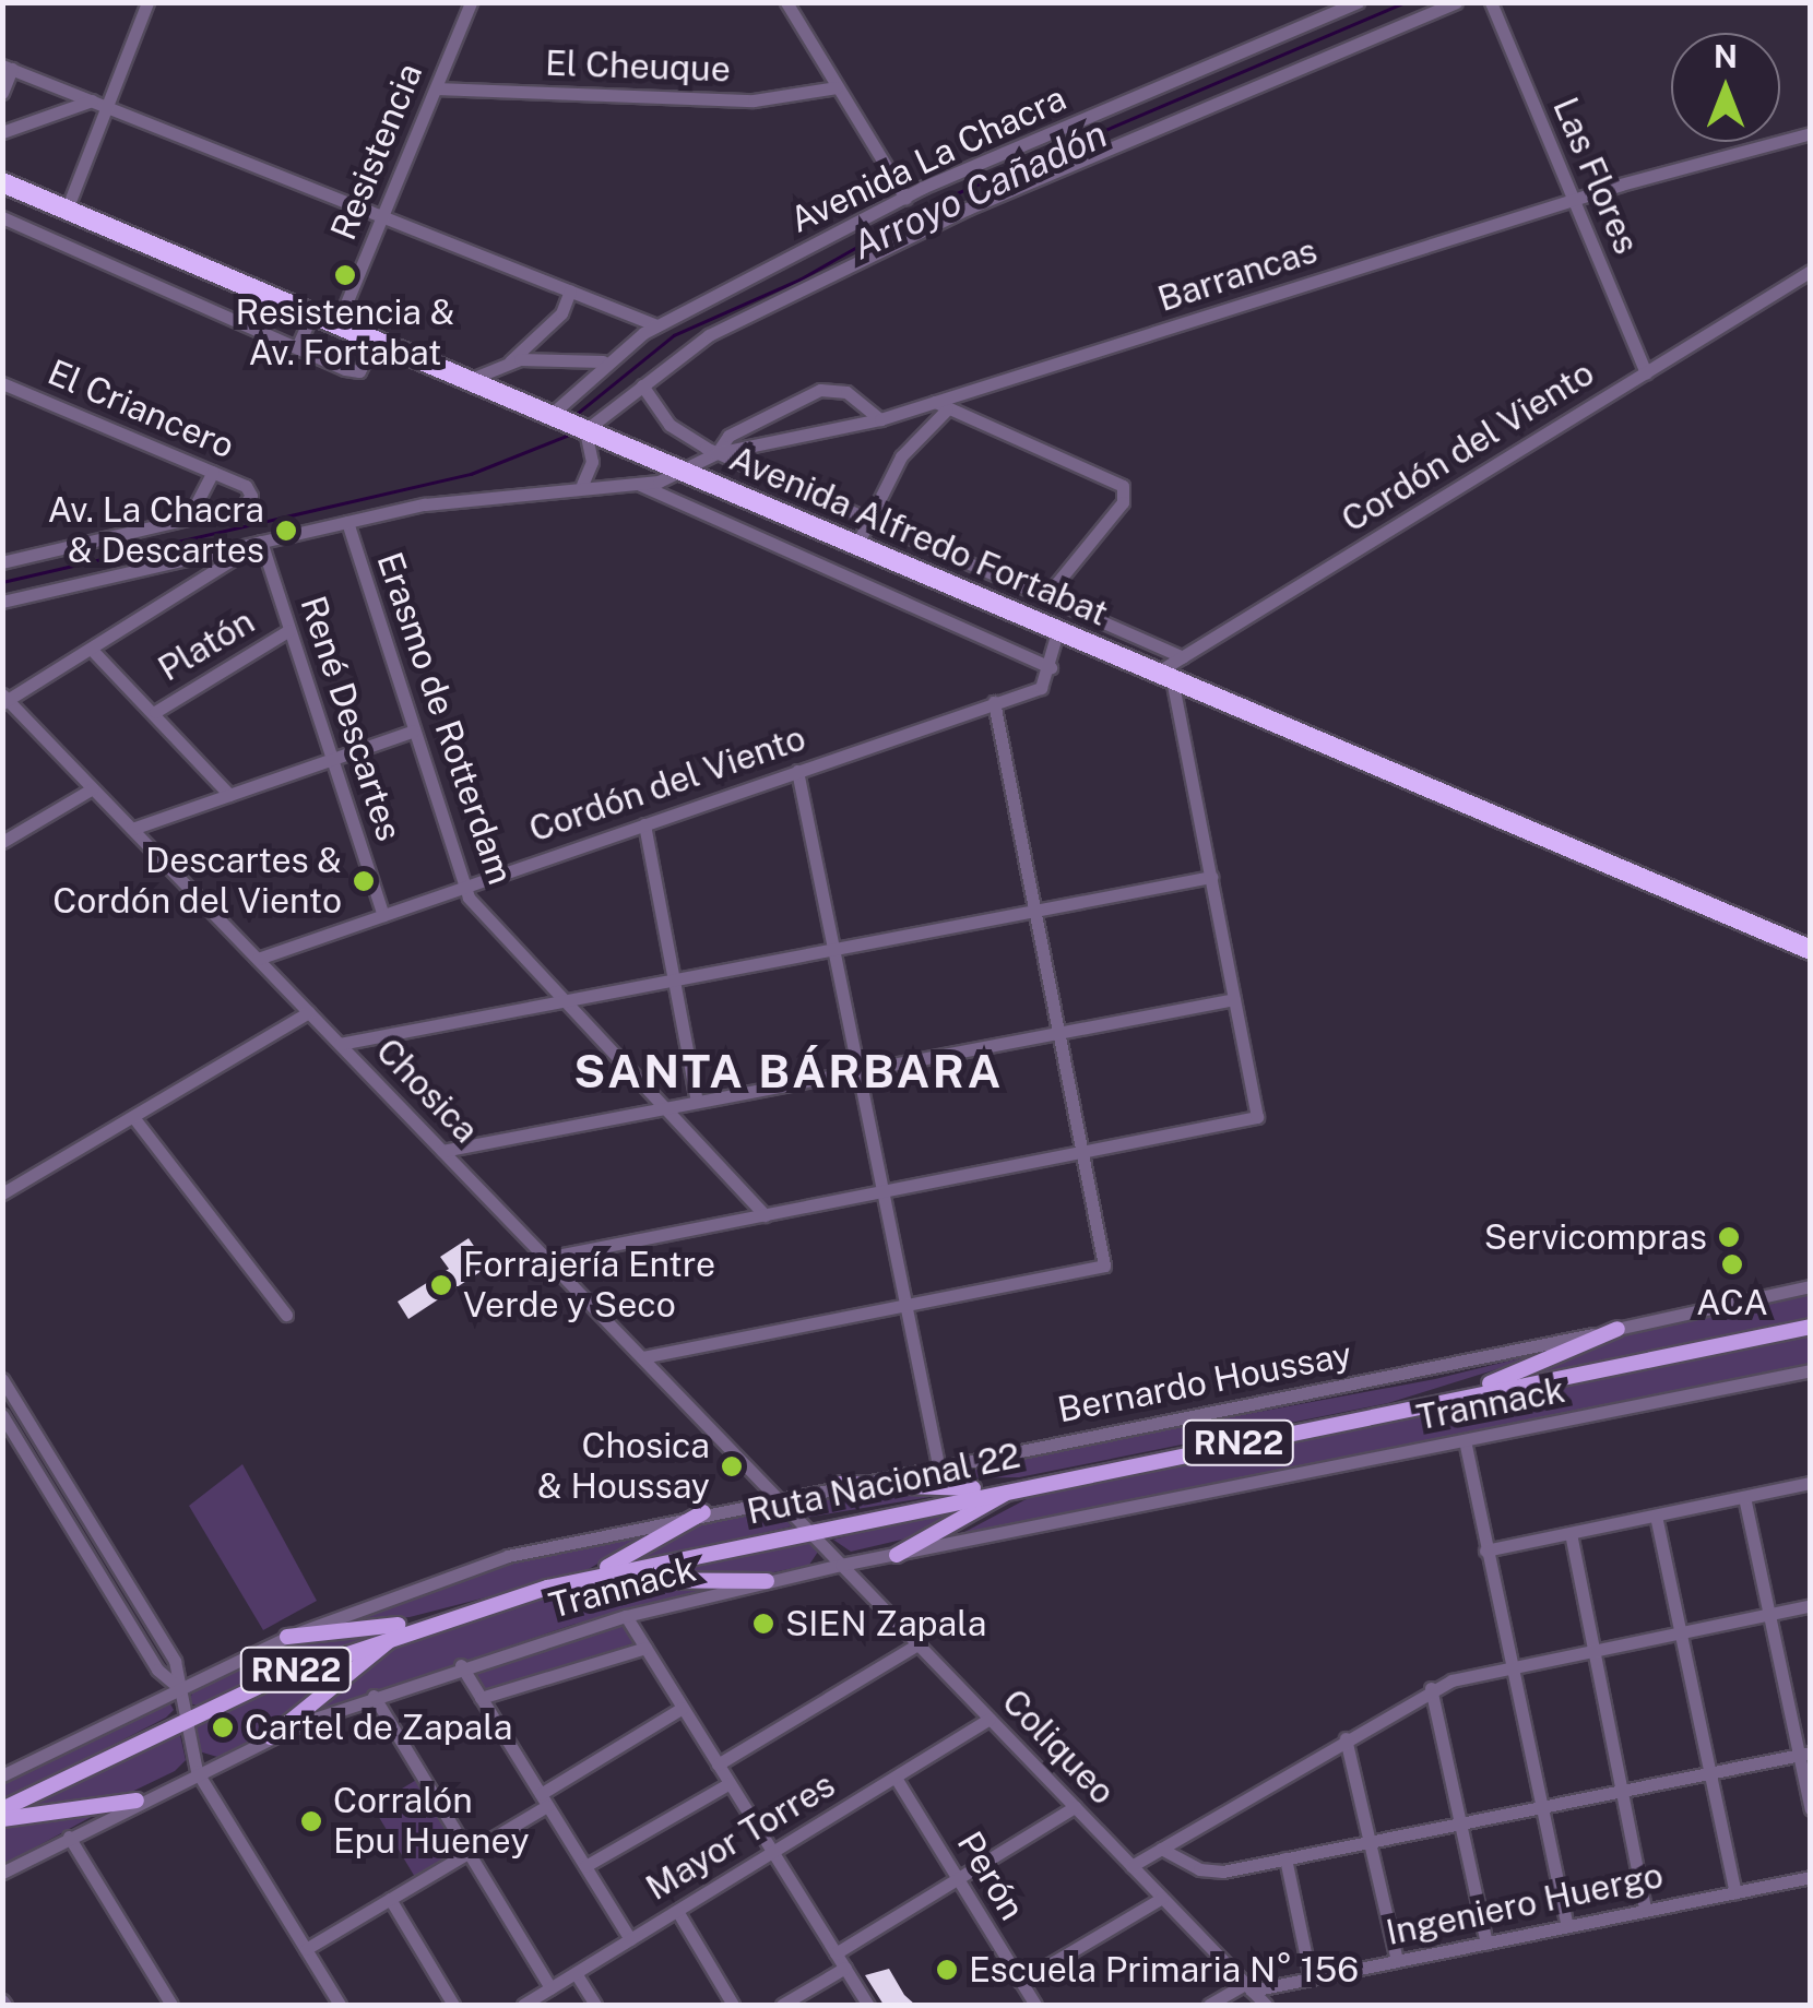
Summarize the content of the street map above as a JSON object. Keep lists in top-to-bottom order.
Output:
{
  "streets": {
    "highway": ["Avenida Alfredo Fortabat"],
    "main road": ["RN22", "Ruta Nacional 22"],
    "street": [
      "El Cheuque",
      "Resistencia",
      "Avenida La Chacra",
      "Las Flores",
      "Barrancas",
      "El Criancero",
      "Cordón del Viento",
      "Platón",
      "René Descartes",
      "Erasmo de Rotterdam",
      "Chosica",
      "Bernardo Houssay",
      "Trannack",
      "Coliqueo",
      "Mayor Torres",
      "Perón",
      "Ingeniero Huergo"
    ]
  },
  "crossings": [
    ["El Cheuque", "Resistencia"],
    ["Resistencia", "Avenida Alfredo Fortabat"],
    ["Avenida La Chacra", "Avenida Alfredo Fortabat"],
    ["Las Flores", "Barrancas"],
    ["Las Flores", "Cordón del Viento"],
    ["Barrancas", "Avenida Alfredo Fortabat"],
    ["Cordón del Viento", "Avenida Alfredo Fortabat"],
    ["Cordón del Viento", "René Descartes"],
    ["Cordón del Viento", "Erasmo de Rotterdam"],
    ["Cordón del Viento", "Chosica"],
    ["Platón", "René Descartes"],
    ["Chosica", "Bernardo Houssay"],
    ["Chosica", "Ruta Nacional 22"],
    ["Chosica", "Coliqueo"],
    ["Trannack", "Coliqueo"],
    ["Ruta Nacional 22", "Coliqueo"],
    ["Coliqueo", "Mayor Torres"],
    ["Coliqueo", "Ingeniero Huergo"],
    ["Mayor Torres", "Perón"]
  ],
  "districts": ["SANTA BÁRBARA"],
  "water": ["Arroyo Cañadón"],
  "places": [
    "Resistencia & Av. Fortabat",
    "Av. La Chacra & Descartes",
    "Descartes & Cordón del Viento",
    "Servicompras",
    "ACA",
    "Forrajería Entre Verde y Seco",
    "Chosica & Houssay",
    "SIEN Zapala",
    "Cartel de Zapala",
    "Corralón Epu Hueney",
    "Escuela Primaria N° 156"
  ],
  "north": "top"
}
